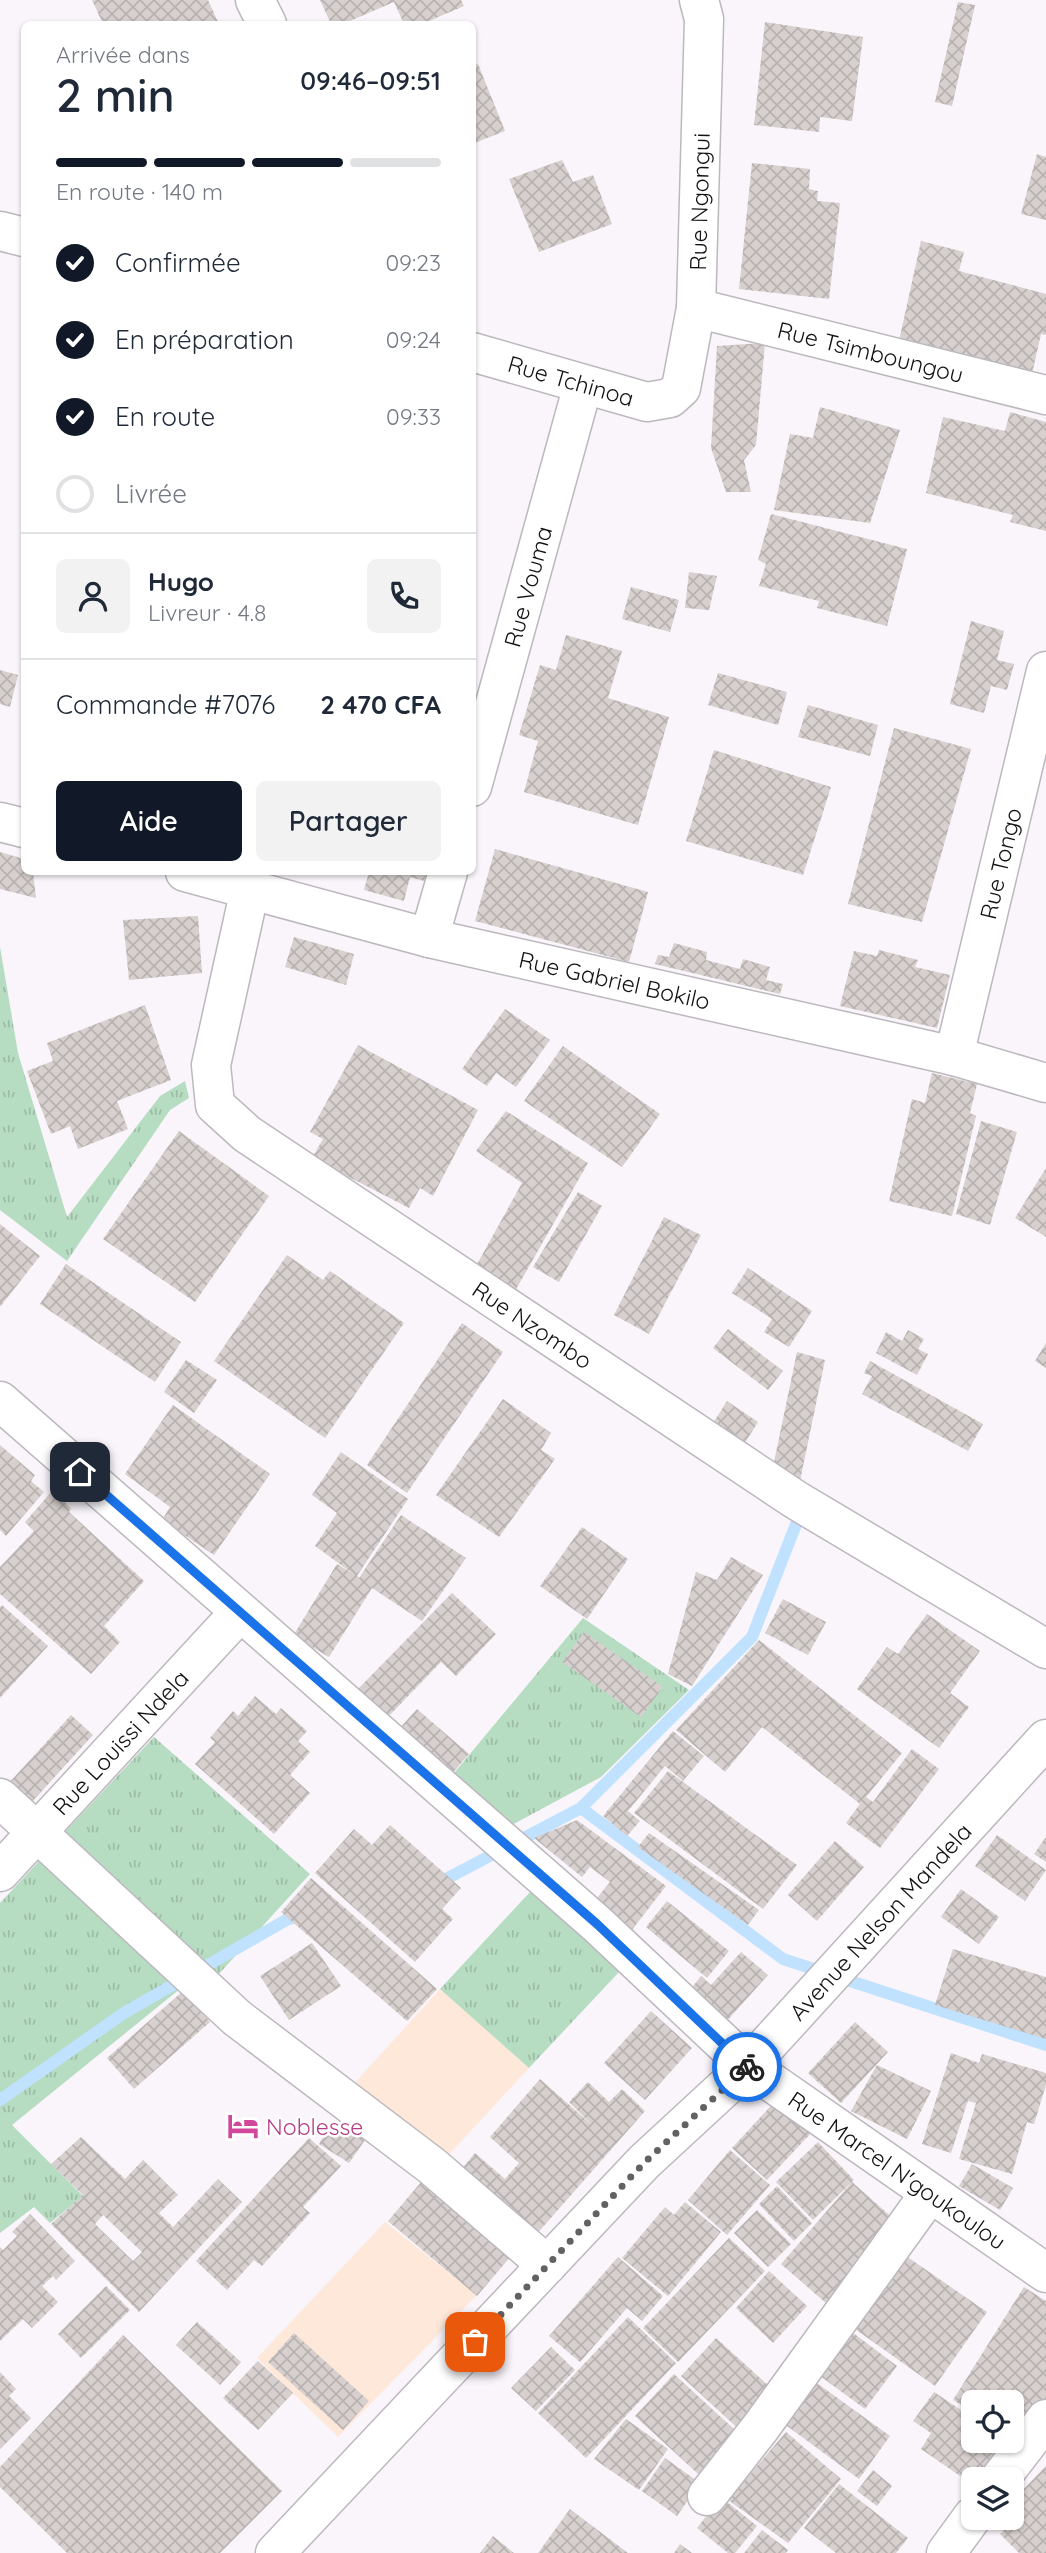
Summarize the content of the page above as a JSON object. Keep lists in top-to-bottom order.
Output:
{
  "streets": {
    "street": [
      "Rue Ngongui",
      "Rue Tsimboungou",
      "Rue Tchinoa",
      "Rue Vouma",
      "Rue Tongo",
      "Rue Gabriel Bokilo",
      "Rue Nzombo",
      "Rue Louissi Ndela",
      "Avenue Nelson Mandela",
      "Rue Marcel N'goukoulou"
    ]
  },
  "crossings": [
    ["Rue Ngongui", "Rue Tsimboungou"],
    ["Rue Ngongui", "Rue Tchinoa"],
    ["Rue Tchinoa", "Rue Vouma"],
    ["Rue Tongo", "Rue Gabriel Bokilo"],
    ["Rue Gabriel Bokilo", "Rue Nzombo"],
    ["Rue Louissi Ndela", "Rue Marcel N'goukoulou"],
    ["Avenue Nelson Mandela", "Rue Marcel N'goukoulou"]
  ],
  "places": {
    "hotel": ["Noblesse"]
  },
  "page": {
    "heading": ["2 min", "Arrivée dans", "09:46–09:51"],
    "panel": [
      "Hugo",
      "Livreur · 4.8",
      "Commande #7076",
      "2 470 CFA"
    ],
    "bar": "En route · 140 m",
    "list": [
      ["Confirmée", "09:23"],
      ["En préparation", "09:24"],
      ["En route", "09:33"],
      "Livrée"
    ],
    "buttons": ["Aide", "Partager"]
  }
}
